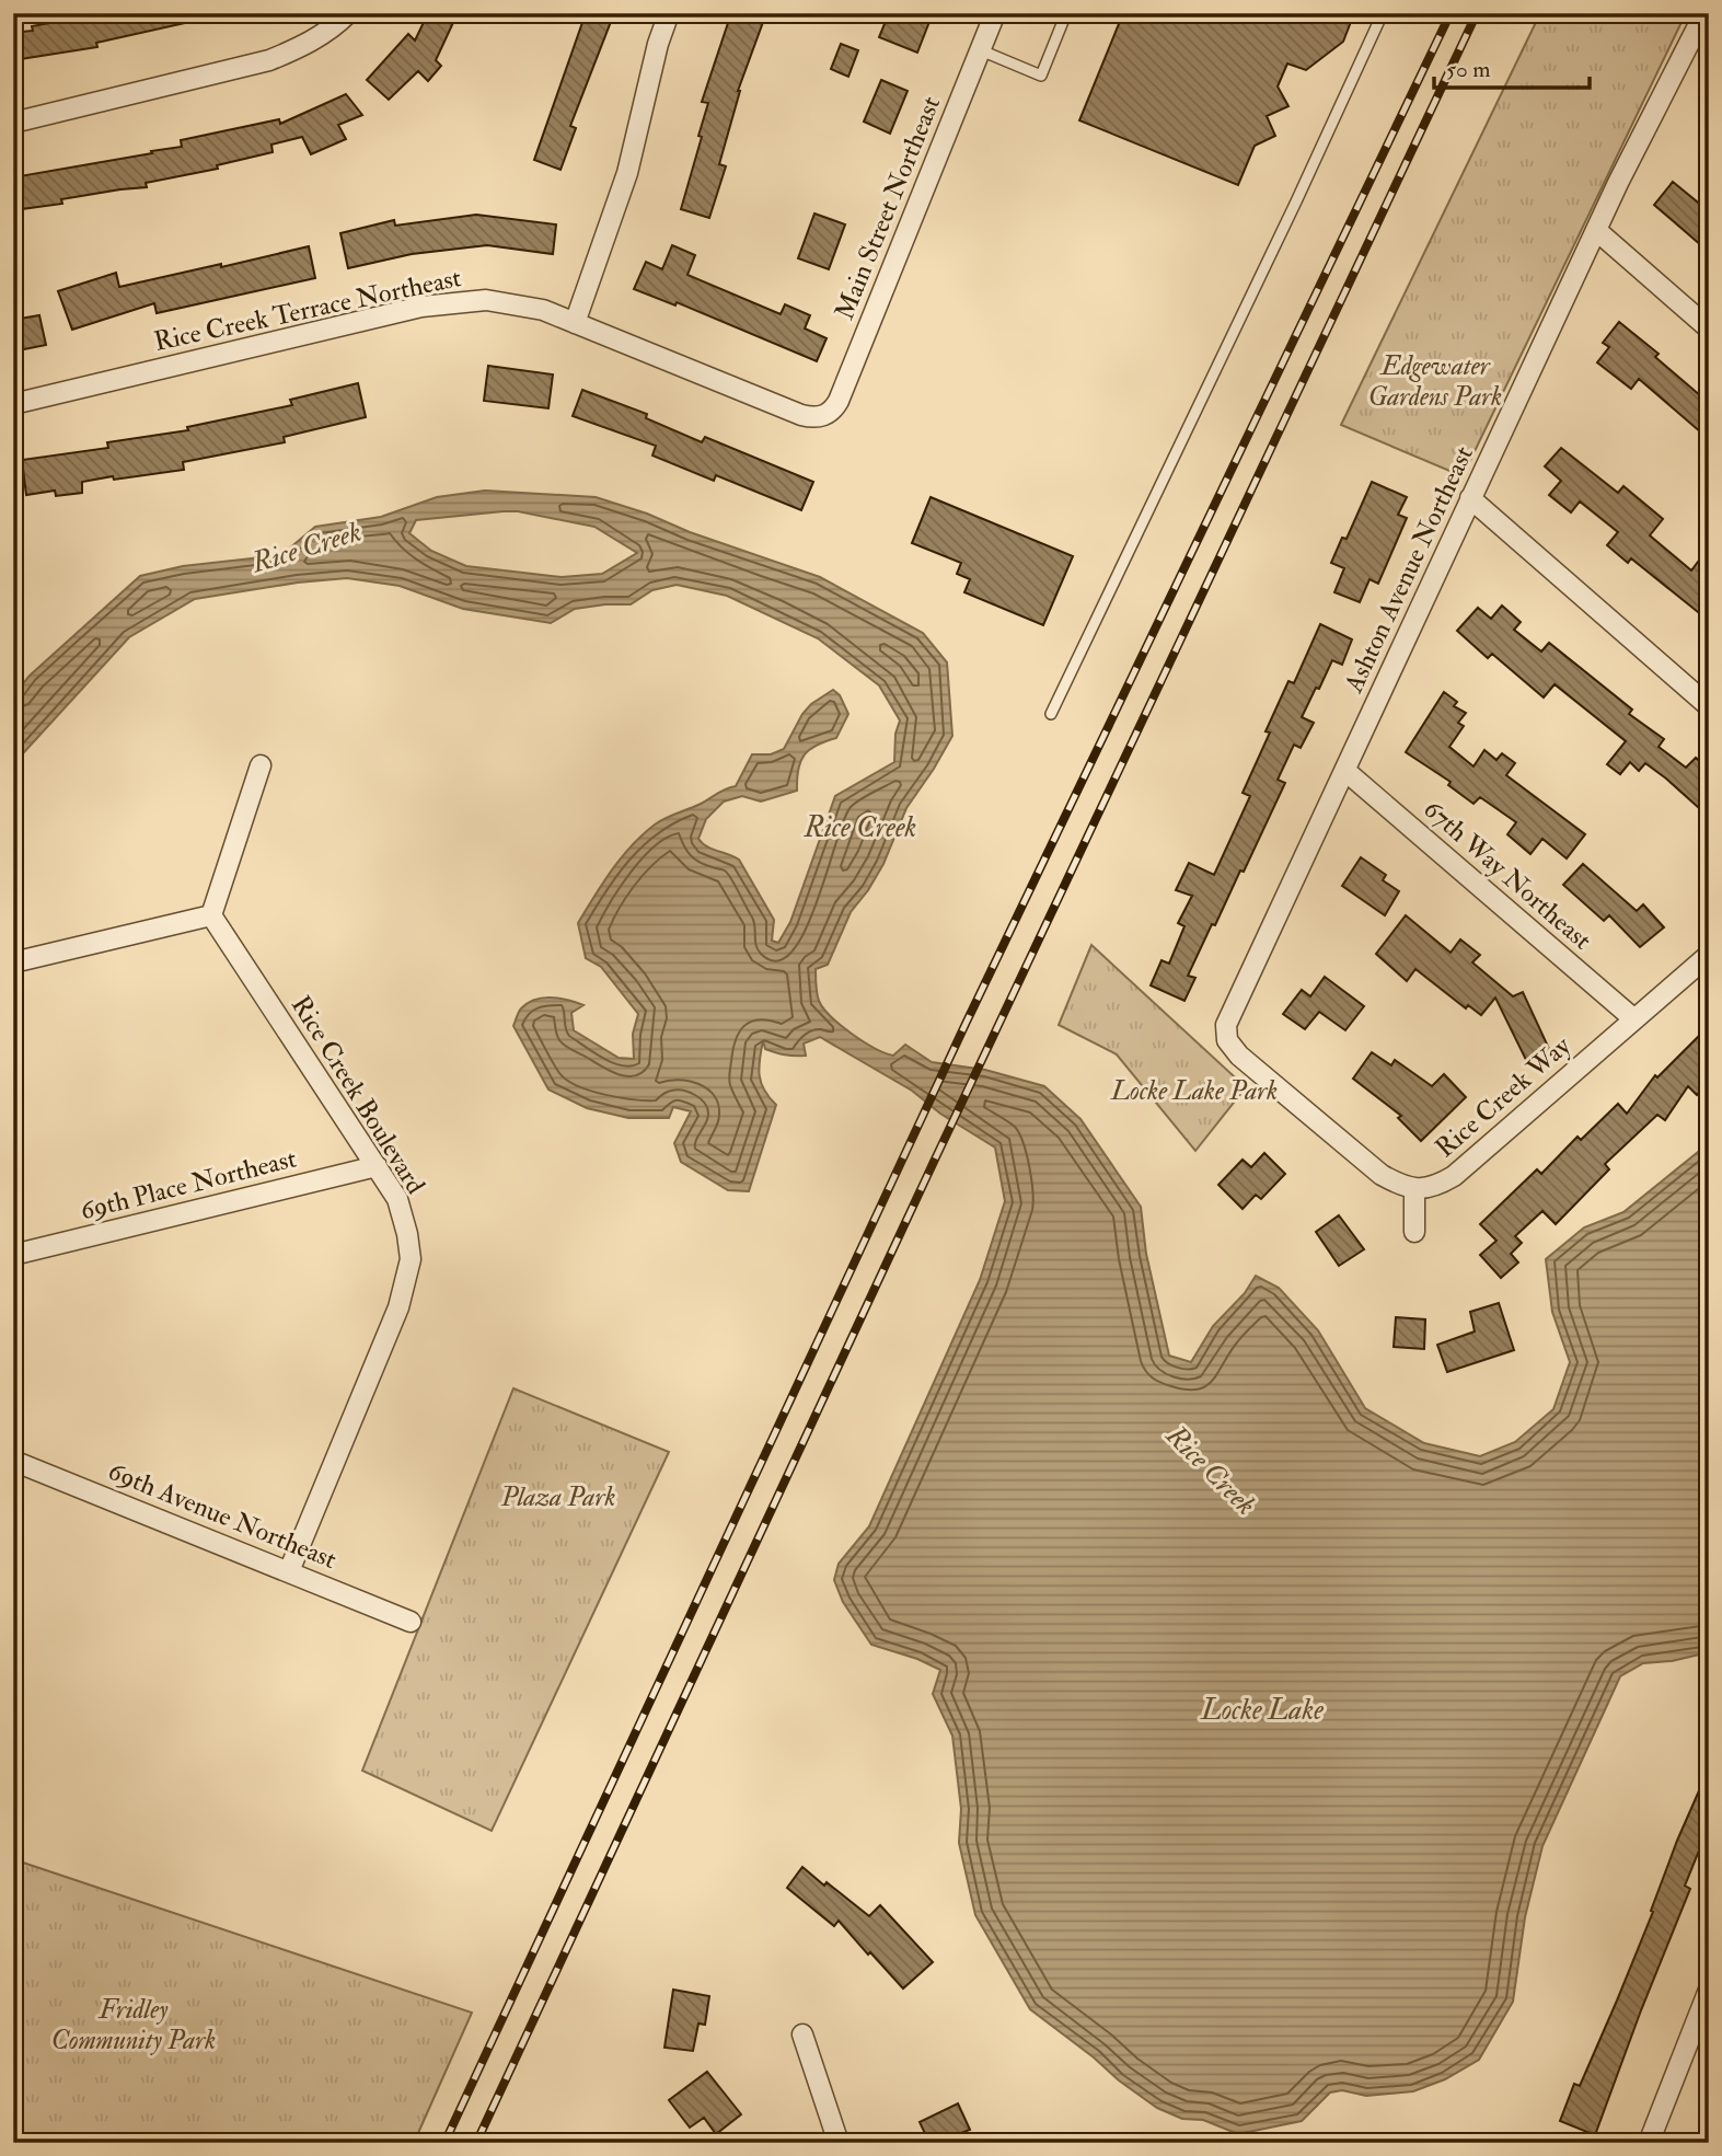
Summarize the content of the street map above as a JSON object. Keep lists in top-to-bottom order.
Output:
{
  "streets": {
    "street": [
      "Main Street Northeast",
      "Rice Creek Terrace Northeast",
      "Ashton Avenue Northeast",
      "67th Way Northeast",
      "Rice Creek Boulevard",
      "Rice Creek Way",
      "69th Place Northeast",
      "69th Avenue Northeast"
    ]
  },
  "crossings": [
    ["Main Street Northeast", "Rice Creek Terrace Northeast"],
    ["Ashton Avenue Northeast", "67th Way Northeast"],
    ["Ashton Avenue Northeast", "Rice Creek Way"],
    ["67th Way Northeast", "Rice Creek Way"],
    ["Rice Creek Boulevard", "69th Place Northeast"],
    ["Rice Creek Boulevard", "69th Avenue Northeast"]
  ],
  "water": ["Rice Creek", "Locke Lake"],
  "parks": [
    "Edgewater Gardens Park",
    "Locke Lake Park",
    "Plaza Park",
    "Fridley Community Park"
  ],
  "scale_bar": "50 m"
}
